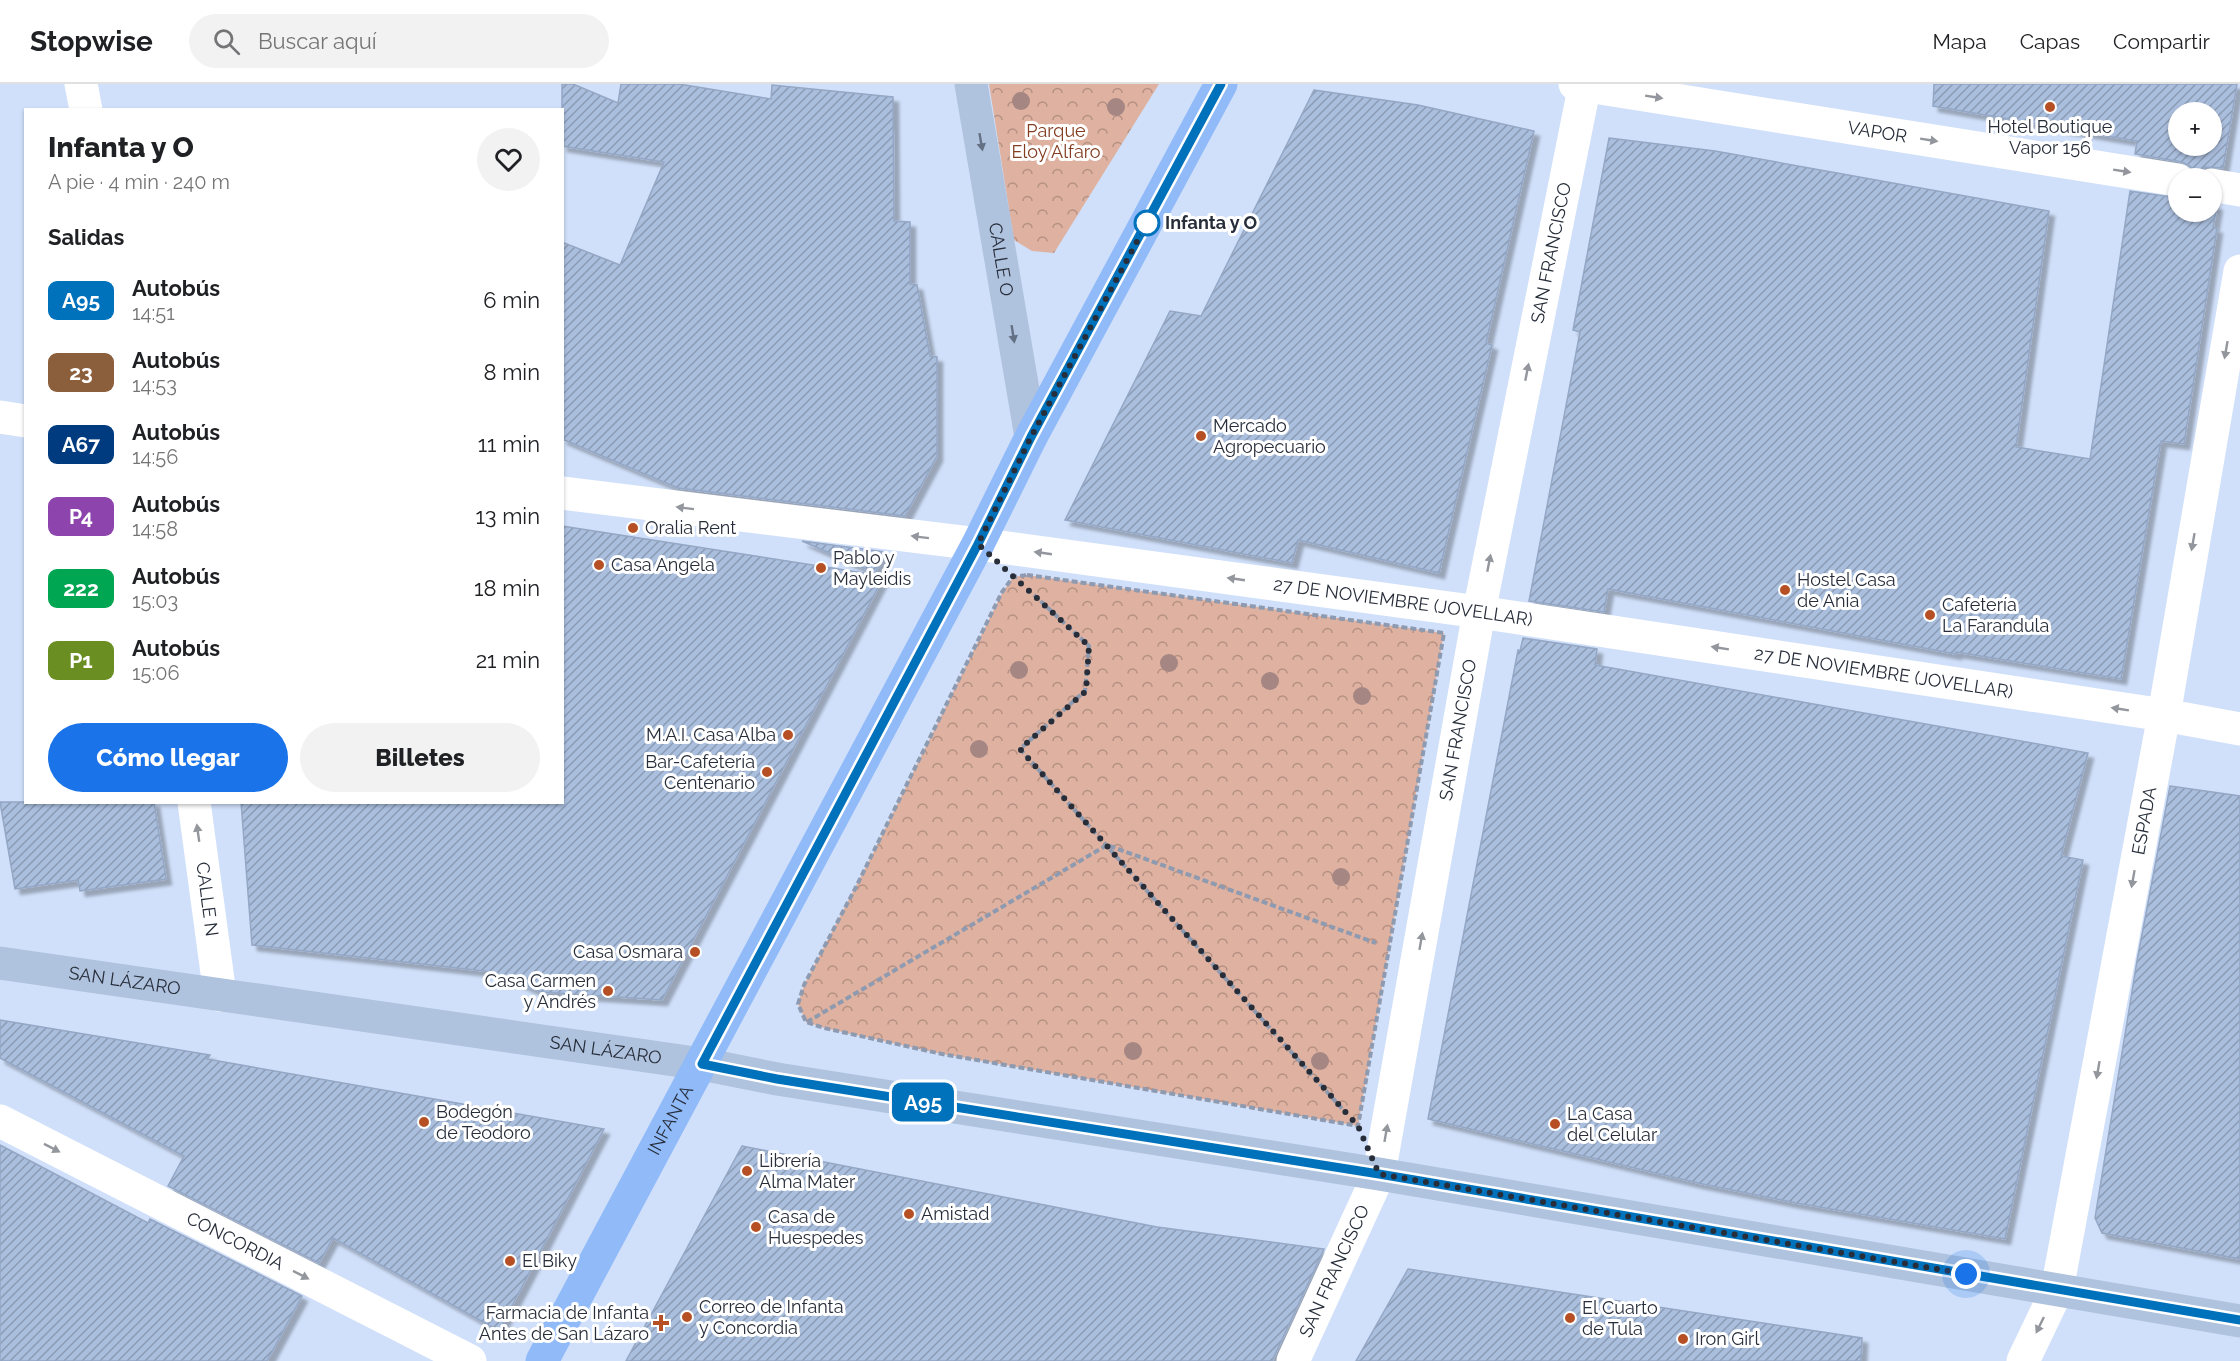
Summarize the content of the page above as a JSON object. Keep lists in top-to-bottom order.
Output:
{
  "streets": {
    "main road": ["CALLE O", "SAN LÁZARO", "INFANTA"],
    "street": [
      "VAPOR",
      "SAN FRANCISCO",
      "27 DE NOVIEMBRE (JOVELLAR)",
      "ESPADA",
      "CALLE N",
      "CONCORDIA"
    ]
  },
  "crossings": [
    ["VAPOR", "SAN FRANCISCO"],
    ["SAN FRANCISCO", "27 DE NOVIEMBRE (JOVELLAR)"],
    ["SAN FRANCISCO", "SAN LÁZARO"],
    ["CALLE O", "INFANTA"],
    ["27 DE NOVIEMBRE (JOVELLAR)", "ESPADA"],
    ["27 DE NOVIEMBRE (JOVELLAR)", "INFANTA"],
    ["ESPADA", "SAN LÁZARO"],
    ["CALLE N", "SAN LÁZARO"],
    ["SAN LÁZARO", "INFANTA"]
  ],
  "one_way": [
    "VAPOR",
    "SAN FRANCISCO",
    "CALLE O",
    "27 DE NOVIEMBRE (JOVELLAR)",
    "ESPADA",
    "CALLE N",
    "CONCORDIA"
  ],
  "parks": ["Parque Eloy Alfaro"],
  "places": {
    "other": [
      "Hotel Boutique Vapor 156",
      "Infanta y O",
      "Mercado Agropecuario",
      "Oralia Rent",
      "Casa Angela",
      "Pablo y Mayleidis",
      "Hostel Casa de Ania",
      "Cafetería La Farandula",
      "M.A.I. Casa Alba",
      "Bar-Cafetería Centenario",
      "Casa Osmara",
      "Casa Carmen y Andrés",
      "Bodegón de Teodoro",
      "La Casa del Celular",
      "Librería Alma Mater",
      "Amistad",
      "Casa de Huespedes",
      "El Biky",
      "Correo de Infanta y Concordia",
      "El Cuarto de Tula",
      "Iron Girl"
    ],
    "health": ["Farmacia de Infanta Antes de San Lázaro"]
  },
  "lines": ["bus line A95"],
  "page": {
    "header": "Stopwise",
    "search": "Buscar aquí",
    "nav": ["Mapa", "Capas", "Compartir"],
    "on_map": "A95",
    "map_buttons": ["+", "−"],
    "heading": [
      ["Infanta y O", "A pie · 4 min · 240 m"],
      "Salidas"
    ],
    "list": [
      {
        "mark": "A95",
        "name": "Autobús",
        "note": "14:51",
        "value": "6 min"
      },
      {
        "mark": "23",
        "name": "Autobús",
        "note": "14:53",
        "value": "8 min"
      },
      {
        "mark": "A67",
        "name": "Autobús",
        "note": "14:56",
        "value": "11 min"
      },
      {
        "mark": "P4",
        "name": "Autobús",
        "note": "14:58",
        "value": "13 min"
      },
      {
        "mark": "222",
        "name": "Autobús",
        "note": "15:03",
        "value": "18 min"
      },
      {
        "mark": "P1",
        "name": "Autobús",
        "note": "15:06",
        "value": "21 min"
      }
    ],
    "buttons": ["Cómo llegar", "Billetes"]
  }
}
